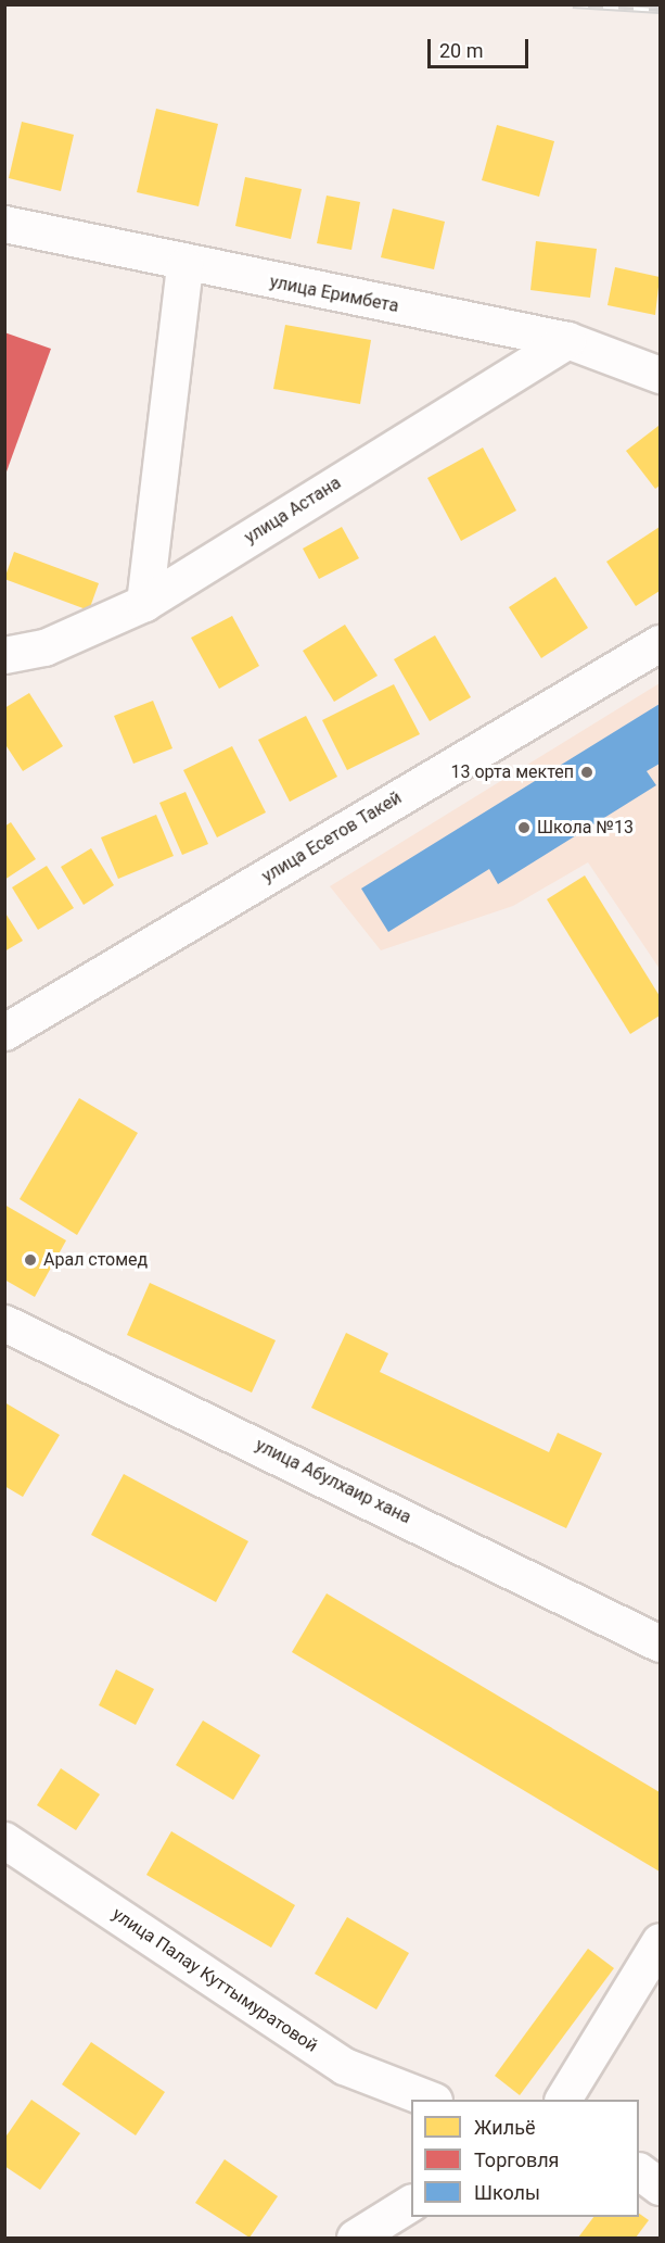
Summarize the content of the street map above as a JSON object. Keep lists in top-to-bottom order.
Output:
{
  "streets": {
    "street": [
      "улица Еримбета",
      "улица Астана",
      "улица Есетов Такей",
      "улица Абулхаир хана",
      "улица Палау Куттымуратовой"
    ]
  },
  "crossings": [
    ["улица Еримбета", "улица Астана"]
  ],
  "places": ["13 орта мектеп", "Школа №13", "Арал стомед"],
  "legend": ["Жильё", "Торговля", "Школы"],
  "scale_bar": "20 m"
}
